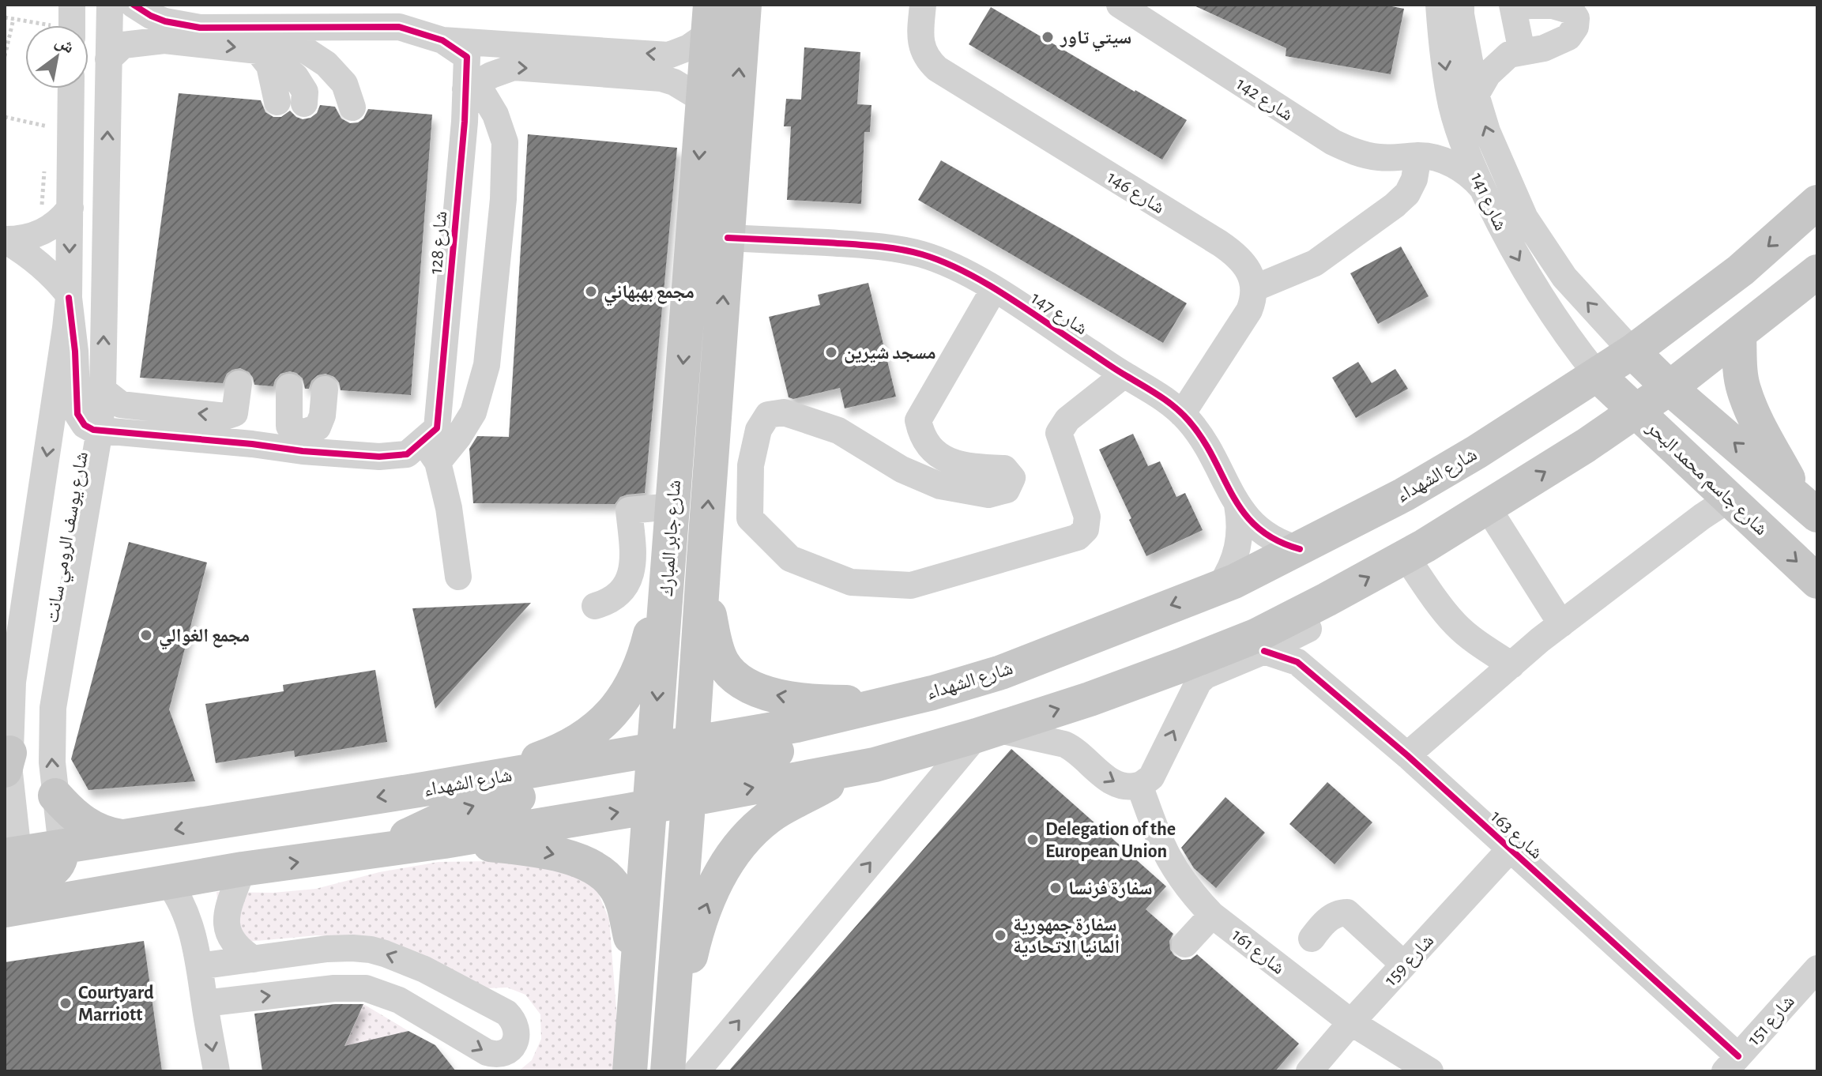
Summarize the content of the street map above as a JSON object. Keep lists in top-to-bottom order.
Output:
{
  "streets": {
    "main road": ["شارع الشهداء", "شارع جاسم محمد البحر", "شارع جابر المبارك"],
    "street": [
      "شارع 142",
      "شارع 146",
      "شارع 141",
      "شارع 128",
      "شارع 147",
      "شارع يوسف الرومي سانت",
      "شارع 163",
      "شارع 161",
      "شارع 159",
      "شارع 151"
    ]
  },
  "crossings": [
    ["شارع 142", "شارع 141"],
    ["شارع 141", "شارع الشهداء"],
    ["شارع 141", "شارع جاسم محمد البحر"],
    ["شارع 147", "شارع الشهداء"],
    ["شارع 147", "شارع جابر المبارك"],
    ["شارع الشهداء", "شارع جاسم محمد البحر"],
    ["شارع الشهداء", "شارع يوسف الرومي سانت"],
    ["شارع الشهداء", "شارع جابر المبارك"],
    ["شارع 163", "شارع 159"],
    ["شارع 163", "شارع 151"],
    ["شارع 161", "شارع 159"]
  ],
  "places": [
    "سيتي تاور",
    "مجمع بهبهاني",
    "مسجد شيرين",
    "مجمع الغوالي",
    "Delegation of the European Union",
    "سفارة فرنسا",
    "سفارة جمهورية ألمانيا الاتحادية",
    "Courtyard Marriott"
  ],
  "north": "top right"
}
